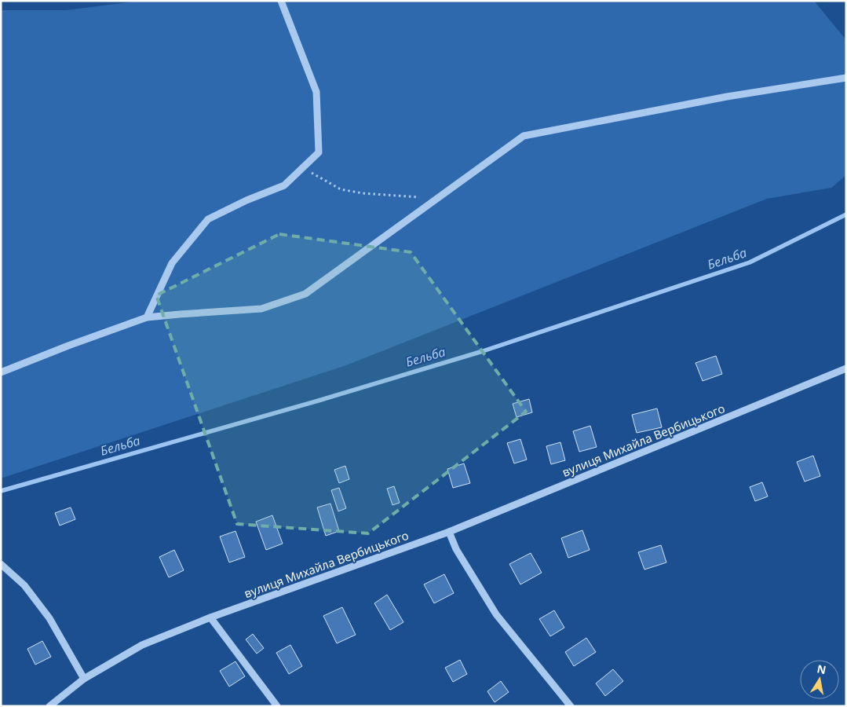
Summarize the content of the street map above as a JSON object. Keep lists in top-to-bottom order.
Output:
{
  "streets": {
    "street": ["вулиця Михайла Вербицького"]
  },
  "water": ["Бельба"],
  "north": "top"
}
